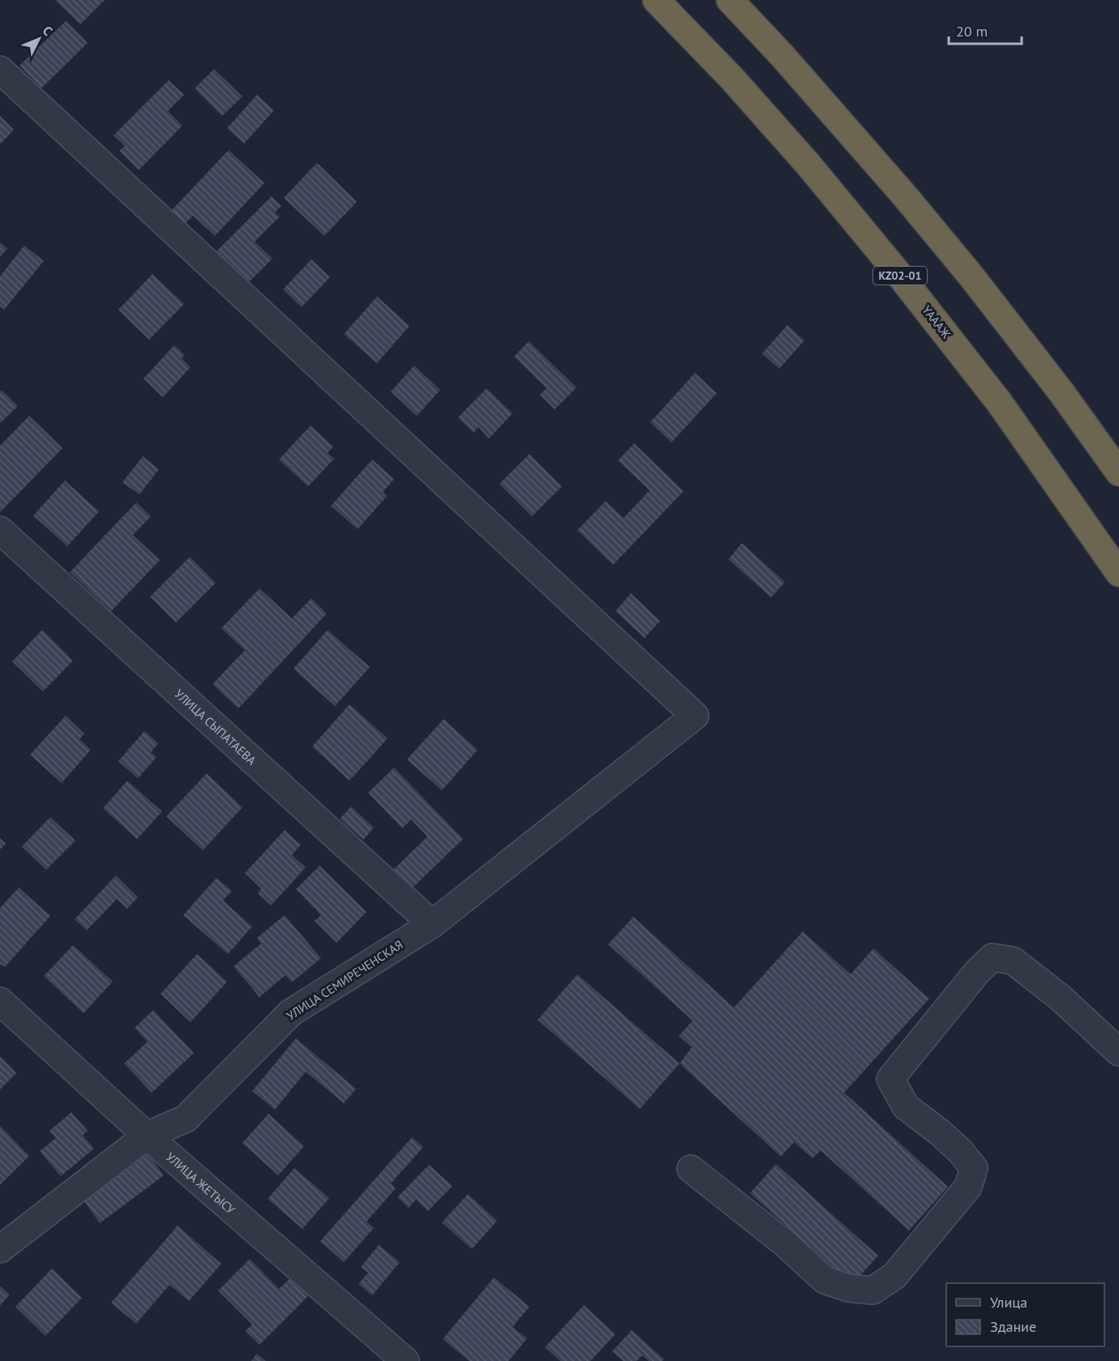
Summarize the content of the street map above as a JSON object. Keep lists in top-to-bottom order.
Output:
{
  "streets": {
    "highway": ["KZ02-01", "ҮАААЖ"],
    "street": ["УЛИЦА СЫПАТАЕВА", "УЛИЦА СЕМИРЕЧЕНСКАЯ", "УЛИЦА ЖЕТЫСУ"]
  },
  "crossings": [
    ["УЛИЦА СЫПАТАЕВА", "УЛИЦА СЕМИРЕЧЕНСКАЯ"],
    ["УЛИЦА СЕМИРЕЧЕНСКАЯ", "УЛИЦА ЖЕТЫСУ"]
  ],
  "legend": ["Улица", "Здание"],
  "scale_bar": "20 m",
  "north": "top right"
}
